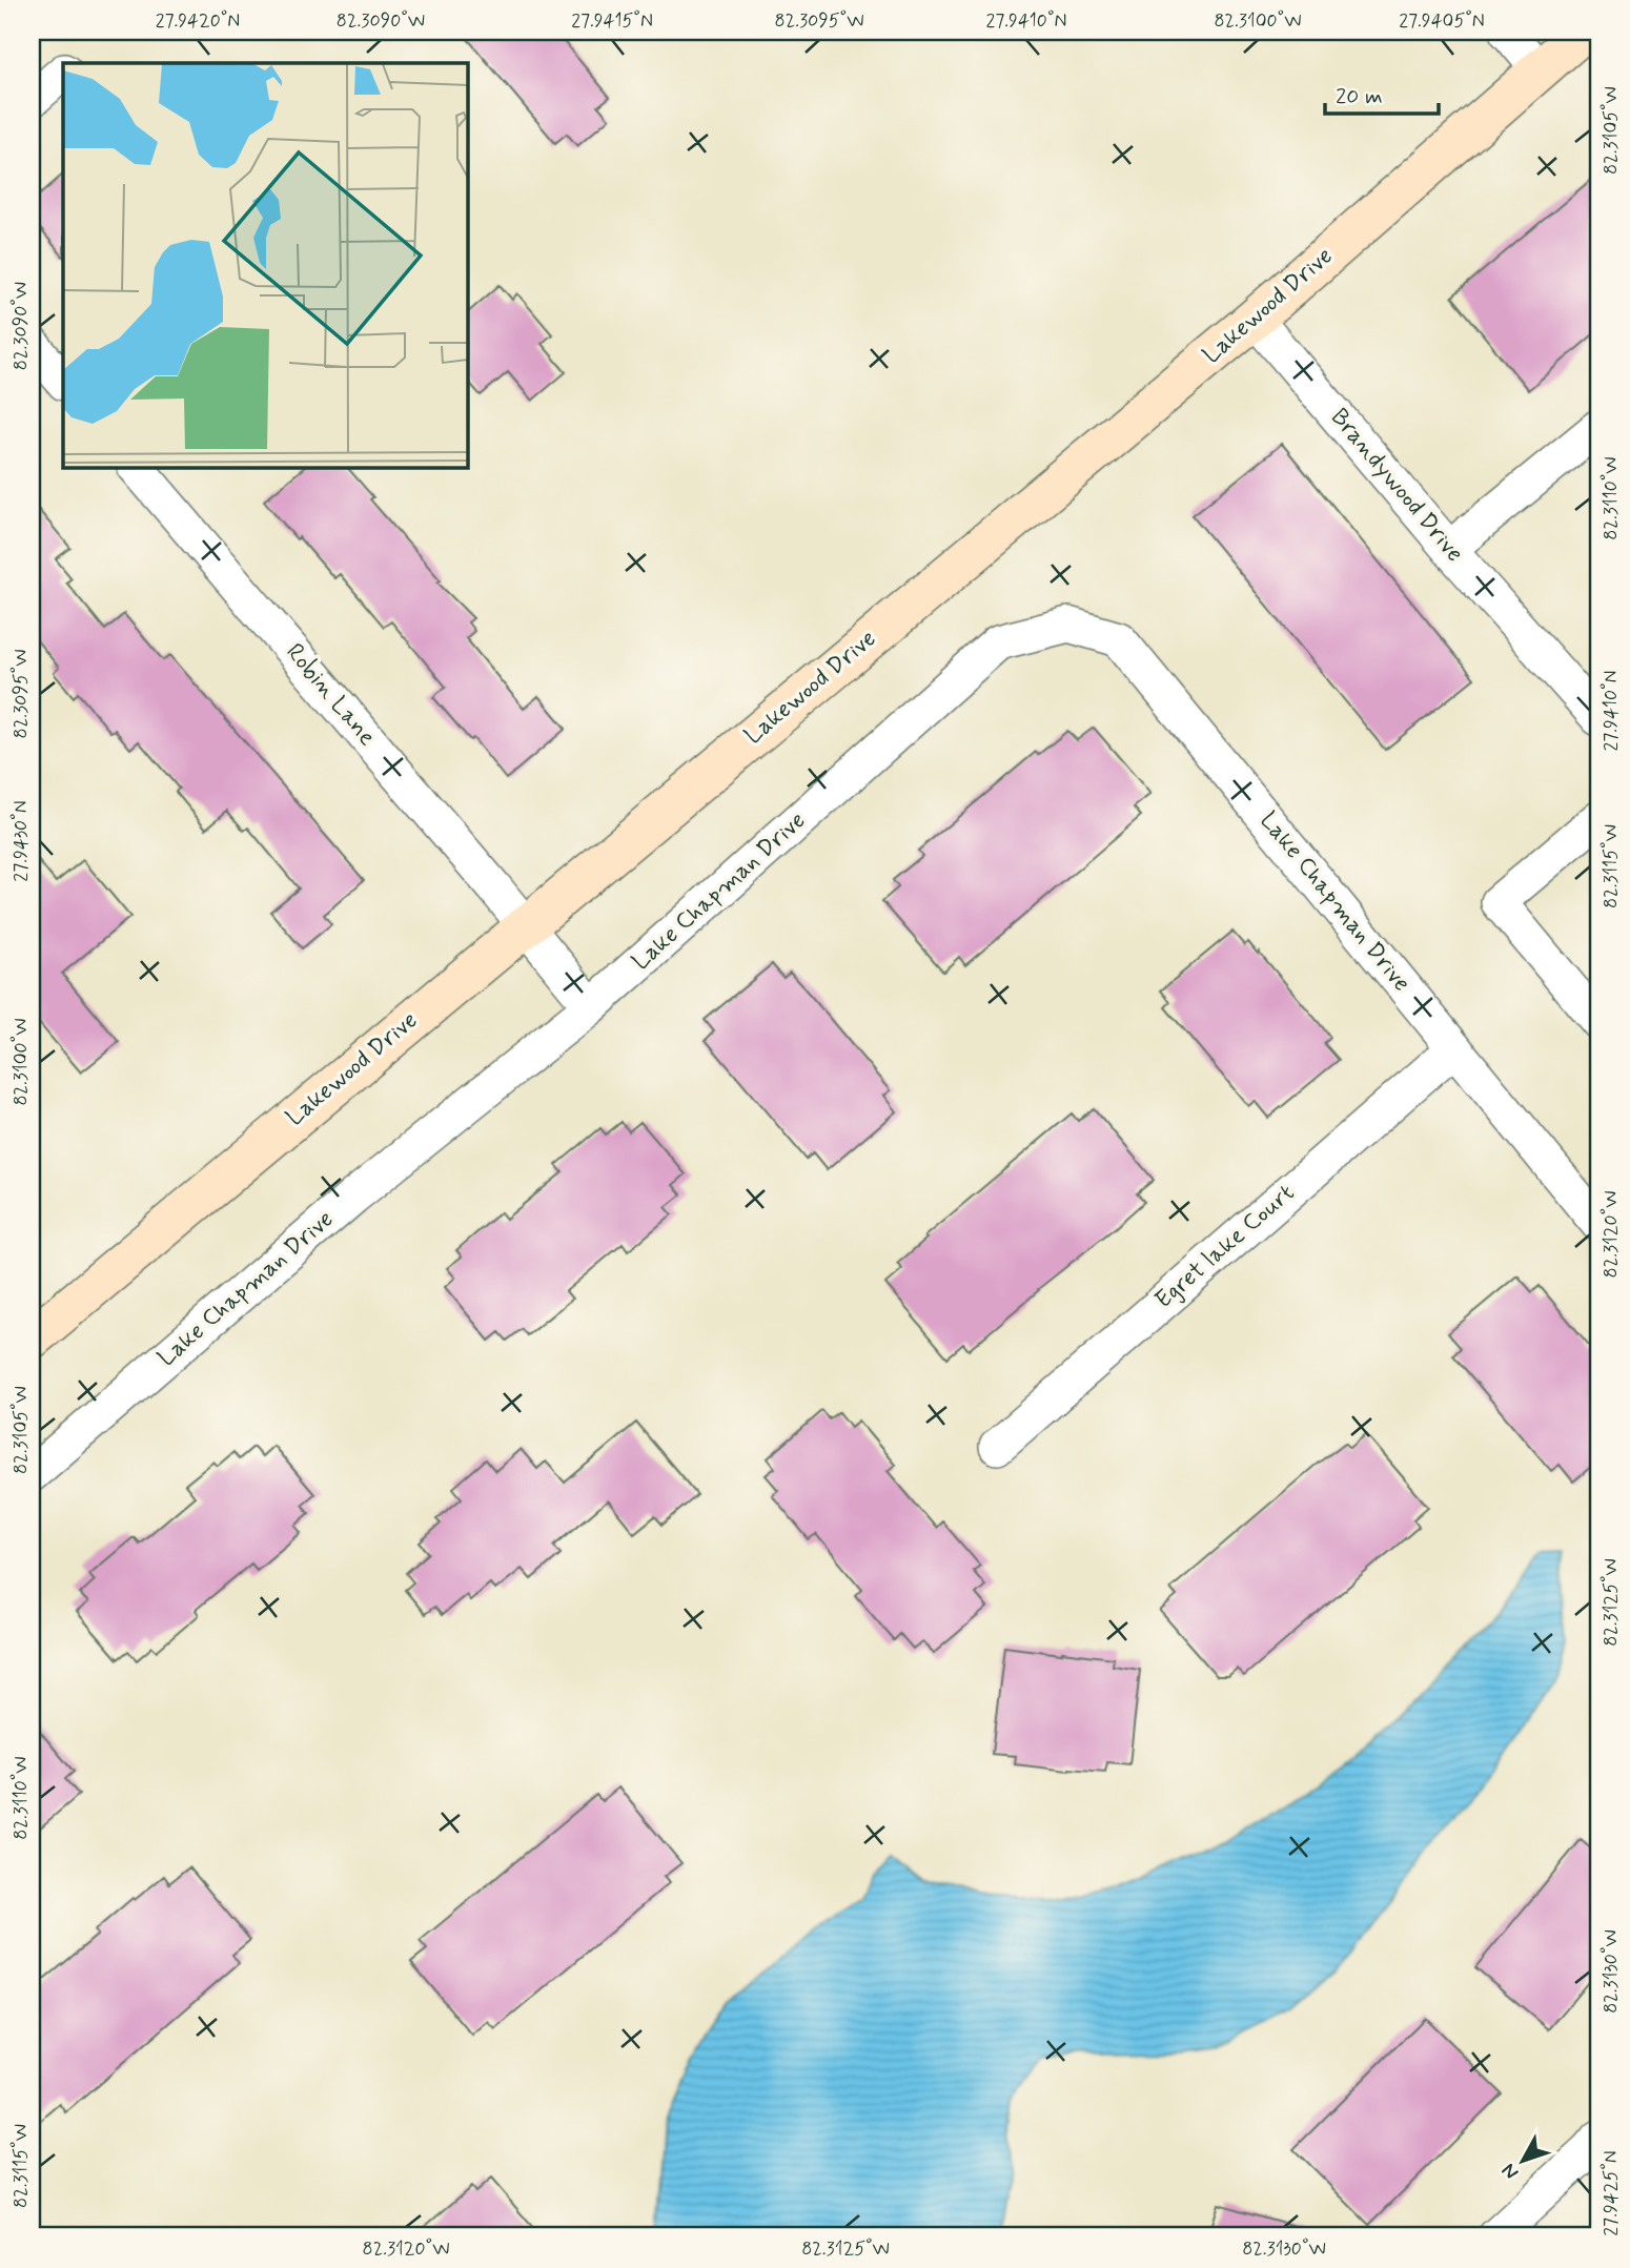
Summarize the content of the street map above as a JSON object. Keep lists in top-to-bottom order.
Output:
{
  "streets": {
    "street": [
      "Lakewood Drive",
      "Brandywood Drive",
      "Robin Lane",
      "Lake Chapman Drive",
      "Egret lake Court"
    ]
  },
  "crossings": [
    ["Lakewood Drive", "Brandywood Drive"],
    ["Lakewood Drive", "Robin Lane"],
    ["Robin Lane", "Lake Chapman Drive"],
    ["Lake Chapman Drive", "Egret lake Court"]
  ],
  "scale_bar": "20 m",
  "north": "bottom left",
  "coordinates": [
    "27.9420°N",
    "82.3090°W",
    "27.9415°N",
    "82.3095°W",
    "27.9410°N",
    "82.3100°W",
    "27.9405°N",
    "82.3105°W",
    "82.3110°W",
    "27.9430°N",
    "82.3115°W",
    "82.3120°W",
    "82.3125°W",
    "82.3130°W",
    "27.9425°N"
  ]
}
